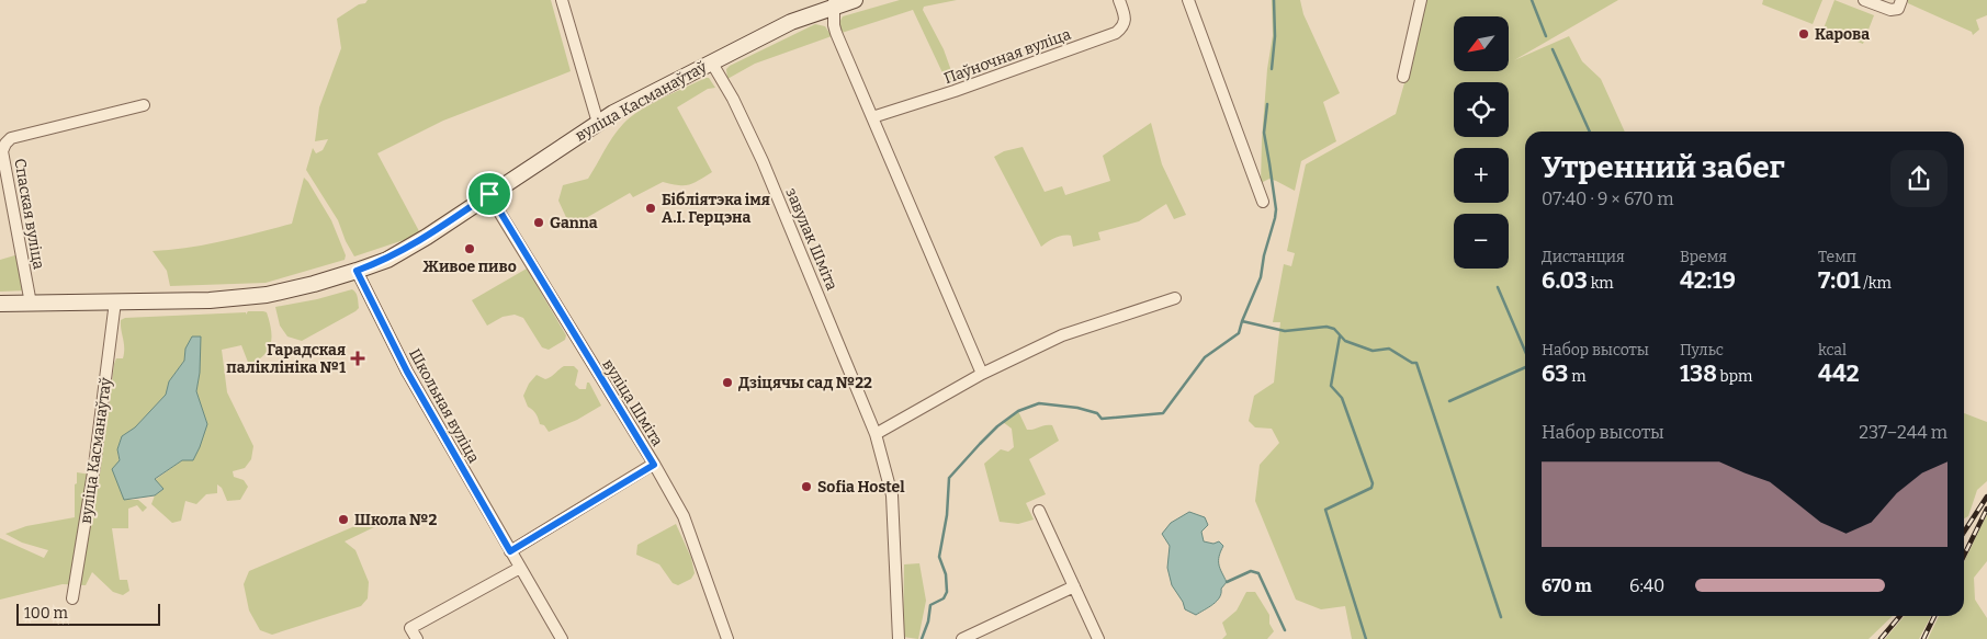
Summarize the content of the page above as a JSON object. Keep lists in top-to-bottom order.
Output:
{
  "streets": {
    "main road": ["вуліца Касманаўтаў"],
    "street": [
      "Паўночная вуліца",
      "Спаская вуліца",
      "завулак Шміта",
      "вуліца Шміта",
      "Школьная вуліца"
    ]
  },
  "crossings": [
    ["вуліца Касманаўтаў", "Спаская вуліца"],
    ["вуліца Касманаўтаў", "завулак Шміта"],
    ["вуліца Касманаўтаў", "вуліца Шміта"],
    ["вуліца Касманаўтаў", "Школьная вуліца"]
  ],
  "places": {
    "other": [
      "Карова",
      "Бібліятэка імя А.І. Герцэна",
      "Ganna",
      "Живое пиво",
      "Дзіцячы сад №22",
      "Sofia Hostel",
      "Школа №2"
    ],
    "health": ["Гарадская паліклініка №1"]
  },
  "scale_bar": "100 m",
  "north": "bottom left",
  "page": {
    "map_buttons": ["+", "−"],
    "heading": ["Утренний забег", "07:40 · 9 × 670 m"],
    "stats": [
      ["Дистанция", "6.03 km"],
      ["Время", "42:19"],
      ["Темп", "7:01 /km"],
      ["Набор высоты", "63 m"],
      ["Пульс", "138 bpm"],
      ["kcal", "442"]
    ],
    "chart": ["Набор высоты", "237–244 m"],
    "list": [
      {
        "name": "670 m",
        "note": "6:40"
      }
    ],
    "scale": "100 m"
  }
}
